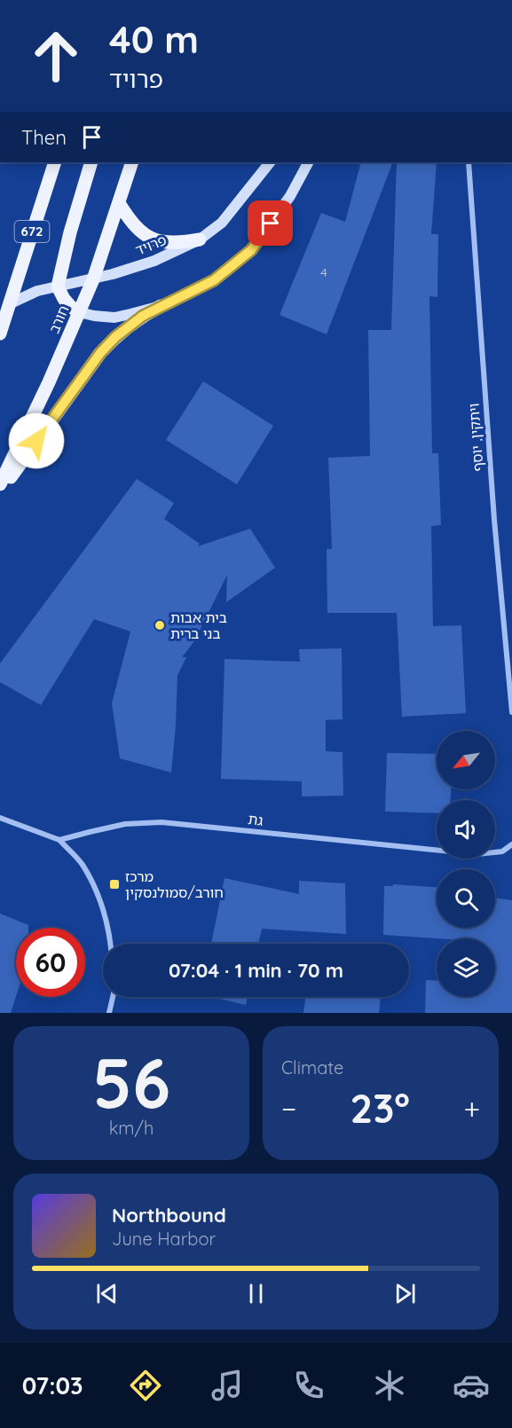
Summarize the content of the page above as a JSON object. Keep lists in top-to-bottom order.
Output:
{
  "streets": {
    "main road": ["672", "פרויד", "חורב"],
    "street": ["ויתקין, יוסף", "גת"]
  },
  "crossings": [
    ["672", "פרויד"],
    ["פרויד", "חורב"]
  ],
  "places": {
    "other": ["בית אבות בני ברית"],
    "transit": ["מרכז חורב/סמולנסקין"]
  },
  "house_numbers": ["4"],
  "north": "bottom left",
  "page": {
    "turn": ["40 m", "פרויד"],
    "then": "Then",
    "limit": "60",
    "trip": "07:04 · 1 min · 70 m",
    "tile": [
      ["56", "km/h"],
      "Climate"
    ],
    "heat": ["−", "23°", "+"],
    "song": ["Northbound", "June Harbor"],
    "tabs": "07:03"
  }
}
